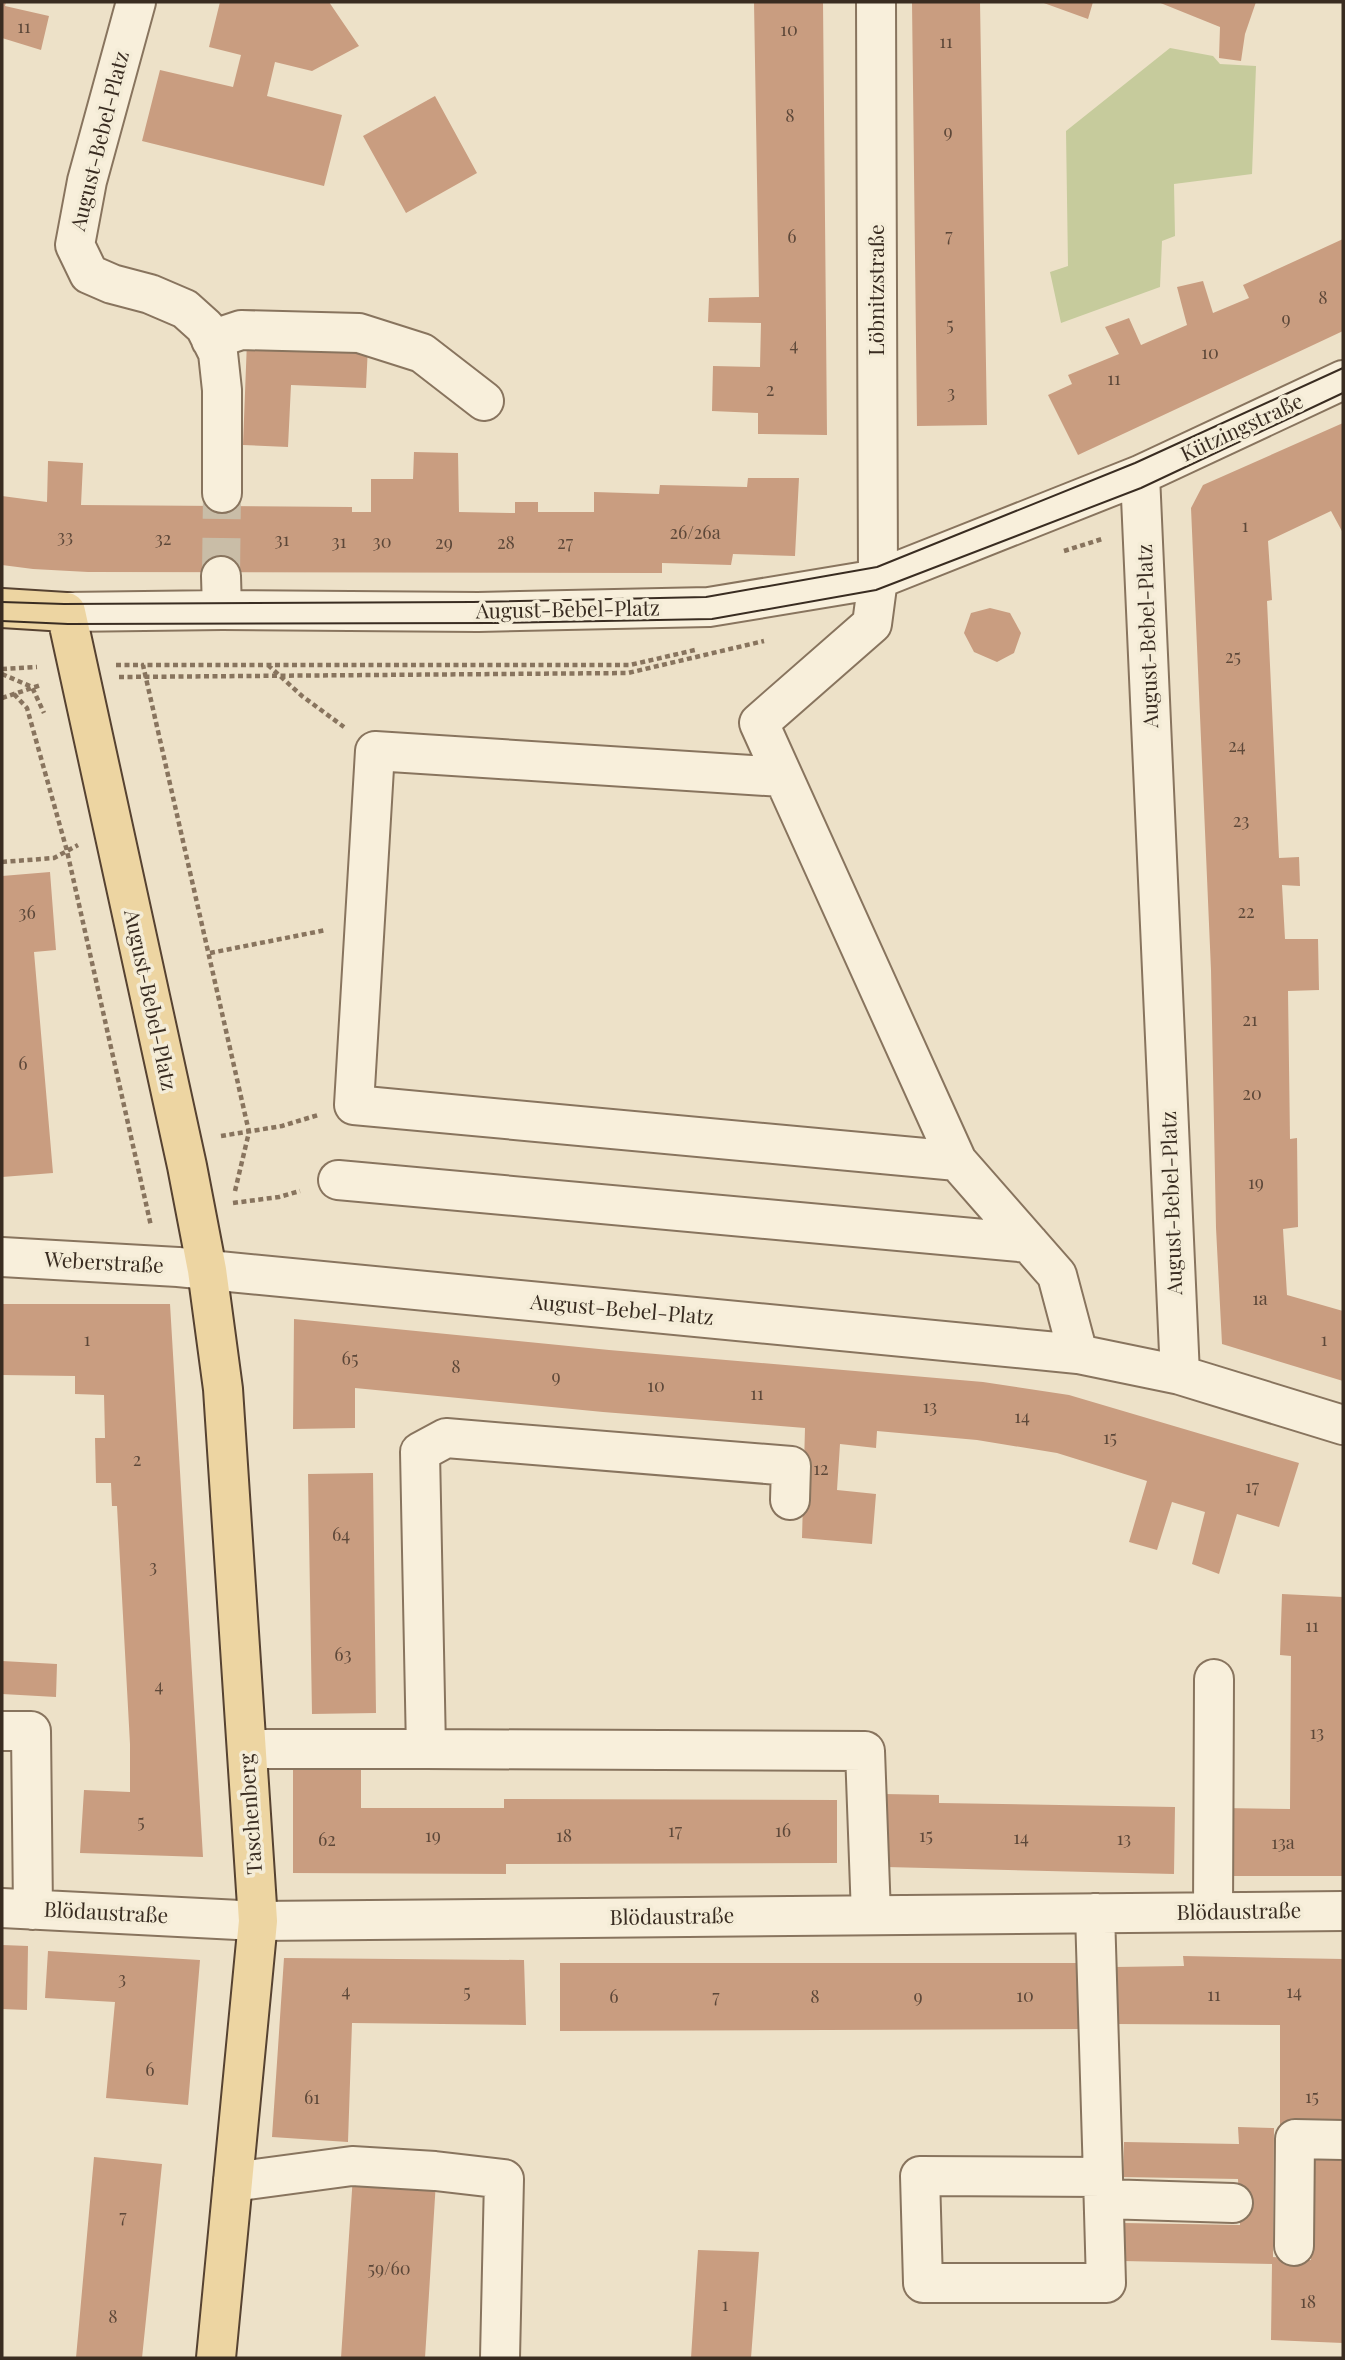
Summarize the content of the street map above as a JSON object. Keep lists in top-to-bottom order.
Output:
{
  "streets": {
    "main road": ["August-Bebel-Platz", "Taschenberg"],
    "street": [
      "Löbnitzstraße",
      "Kützingstraße",
      "Weberstraße",
      "Blödaustraße"
    ]
  },
  "crossings": [
    ["August-Bebel-Platz", "Löbnitzstraße"],
    ["August-Bebel-Platz", "Kützingstraße"],
    ["August-Bebel-Platz", "Weberstraße"],
    ["August-Bebel-Platz", "Taschenberg"],
    ["Weberstraße", "Taschenberg"],
    ["Taschenberg", "Blödaustraße"]
  ],
  "house_numbers": [
    "11",
    "10",
    "11",
    "8",
    "9",
    "7",
    "6",
    "8",
    "9",
    "5",
    "4",
    "10",
    "11",
    "2",
    "3",
    "1",
    "26/26a",
    "33",
    "32",
    "31",
    "31",
    "30",
    "29",
    "28",
    "27",
    "25",
    "24",
    "23",
    "22",
    "36",
    "21",
    "6",
    "20",
    "19",
    "1a",
    "1",
    "1",
    "65",
    "8",
    "9",
    "10",
    "11",
    "13",
    "14",
    "15",
    "2",
    "12",
    "17",
    "64",
    "3",
    "11",
    "63",
    "4",
    "13",
    "5",
    "17",
    "16",
    "19",
    "18",
    "15",
    "14",
    "13",
    "62",
    "13a",
    "3",
    "4",
    "5",
    "14",
    "11",
    "10",
    "6",
    "7",
    "8",
    "9",
    "6",
    "15",
    "61",
    "7",
    "59/60",
    "18",
    "1",
    "8"
  ]
}
